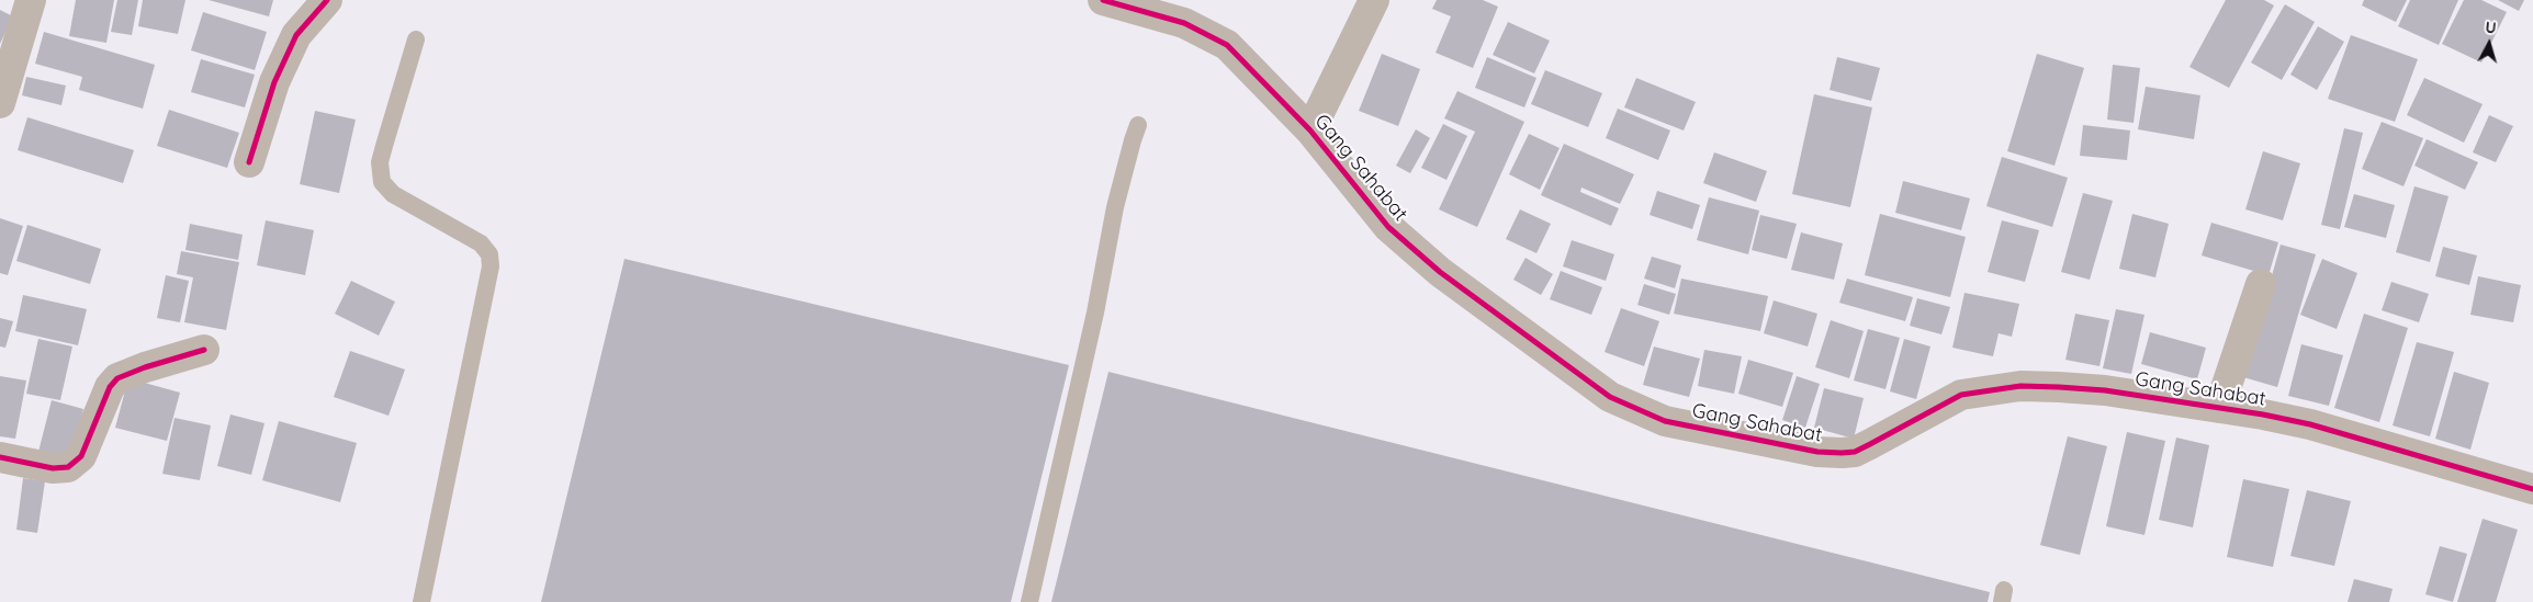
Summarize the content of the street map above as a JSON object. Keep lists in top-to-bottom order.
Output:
{
  "streets": {
    "street": ["Gang Sahabat"]
  },
  "north": "top"
}
